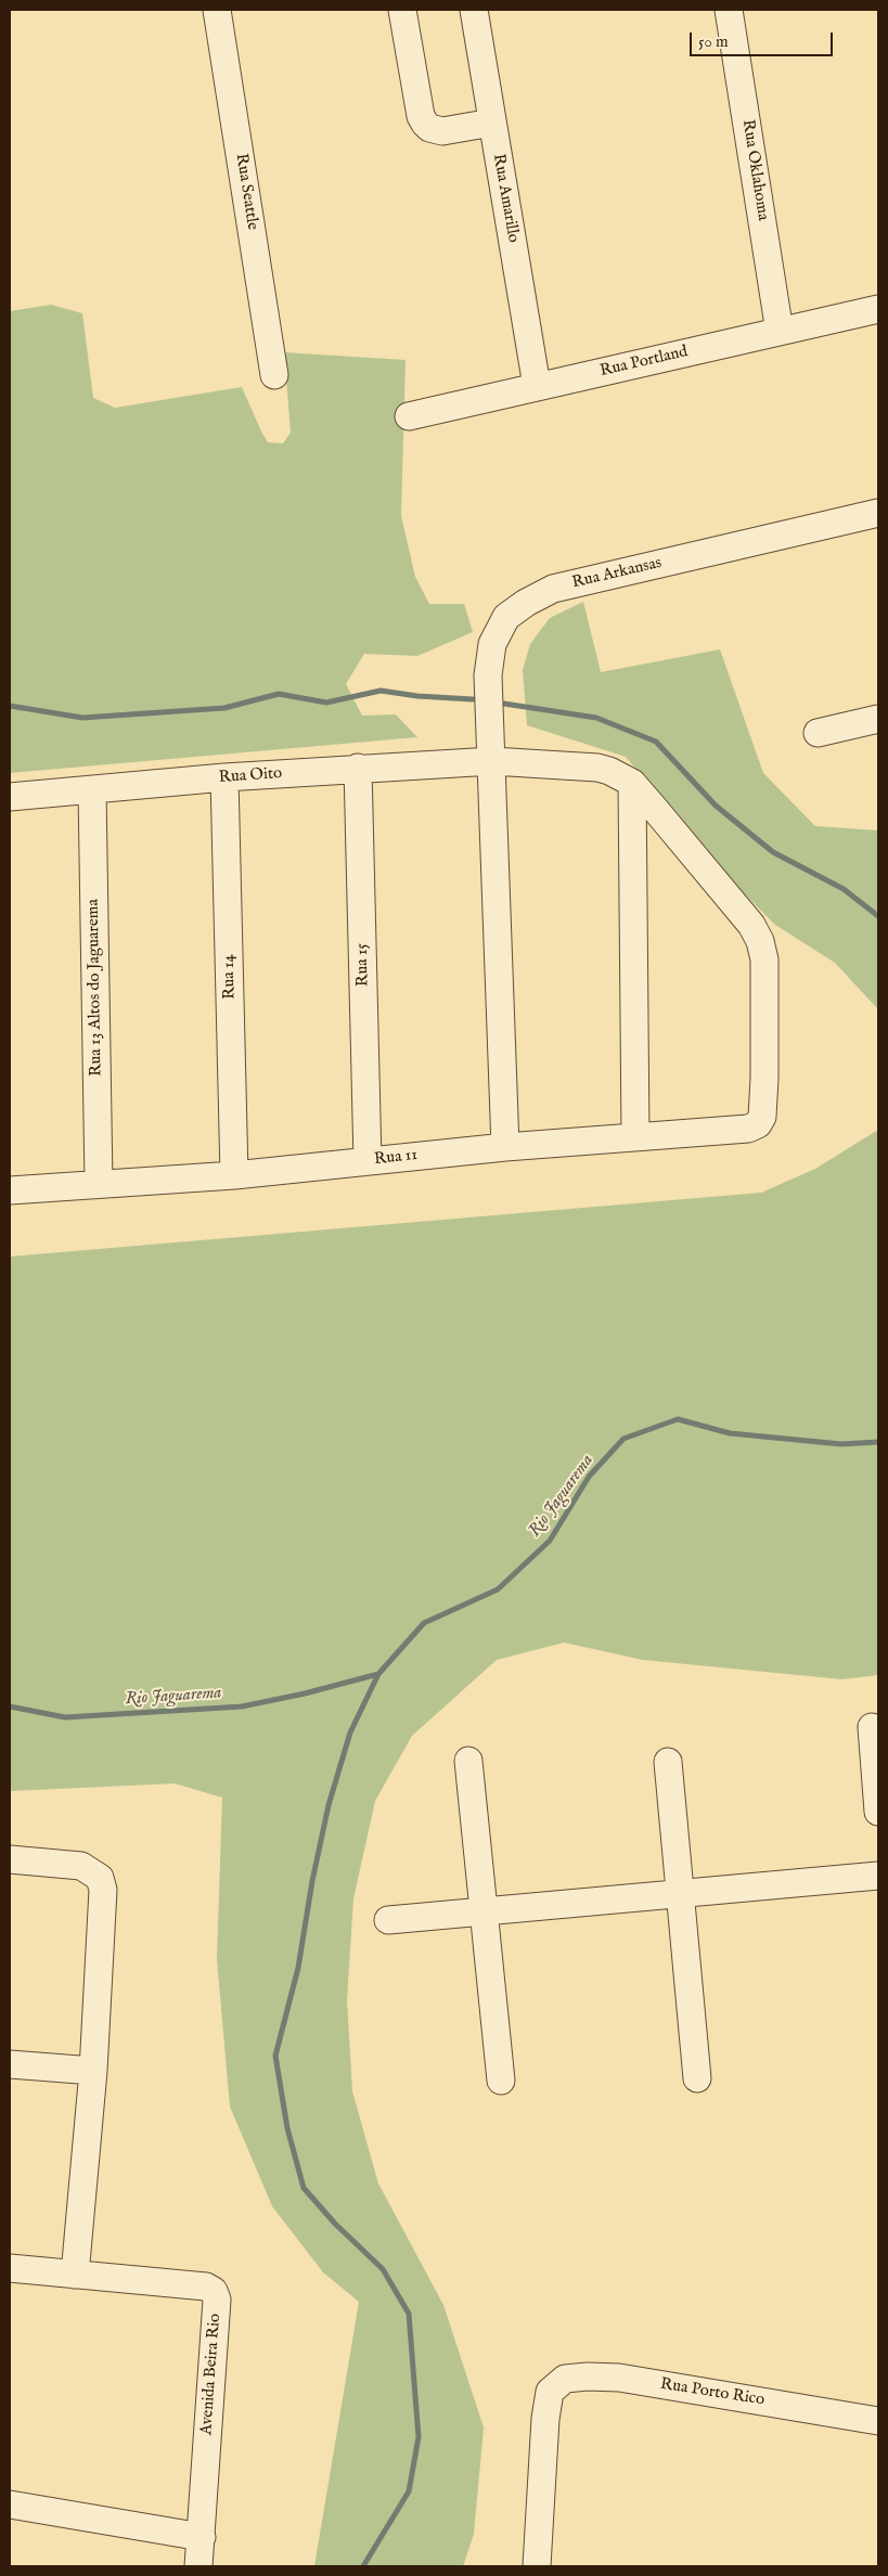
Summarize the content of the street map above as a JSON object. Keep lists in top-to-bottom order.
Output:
{
  "streets": {
    "street": [
      "Rua Oklahoma",
      "Rua Seattle",
      "Rua Amarillo",
      "Rua Portland",
      "Rua Arkansas",
      "Rua Oito",
      "Rua 15",
      "Rua 14",
      "Rua 13 Altos do Jaguarema",
      "Rua 11",
      "Avenida Beira Rio",
      "Rua Porto Rico"
    ]
  },
  "crossings": [
    ["Rua Oklahoma", "Rua Portland"],
    ["Rua Amarillo", "Rua Portland"],
    ["Rua Arkansas", "Rua Oito"],
    ["Rua Arkansas", "Rua 11"],
    ["Rua Oito", "Rua 15"],
    ["Rua Oito", "Rua 14"],
    ["Rua Oito", "Rua 13 Altos do Jaguarema"],
    ["Rua Oito", "Rua 11"],
    ["Rua 15", "Rua 11"],
    ["Rua 14", "Rua 11"],
    ["Rua 13 Altos do Jaguarema", "Rua 11"]
  ],
  "water": ["Rio Jaguarema"],
  "scale_bar": "50 m"
}
